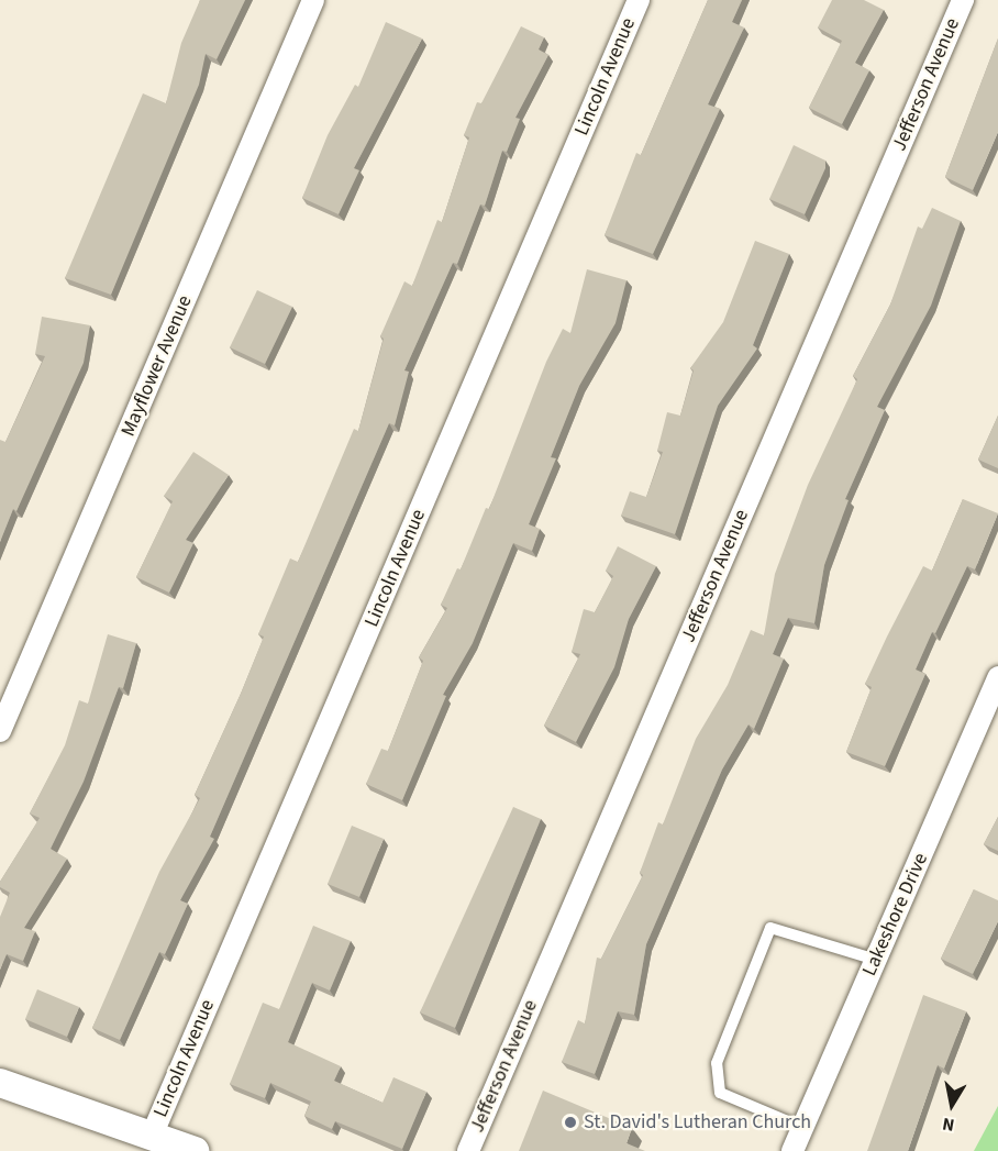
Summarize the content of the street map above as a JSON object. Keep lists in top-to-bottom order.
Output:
{
  "streets": {
    "street": [
      "Lincoln Avenue",
      "Jefferson Avenue",
      "Mayflower Avenue",
      "Lakeshore Drive"
    ]
  },
  "places": ["St. David's Lutheran Church"],
  "north": "bottom"
}
